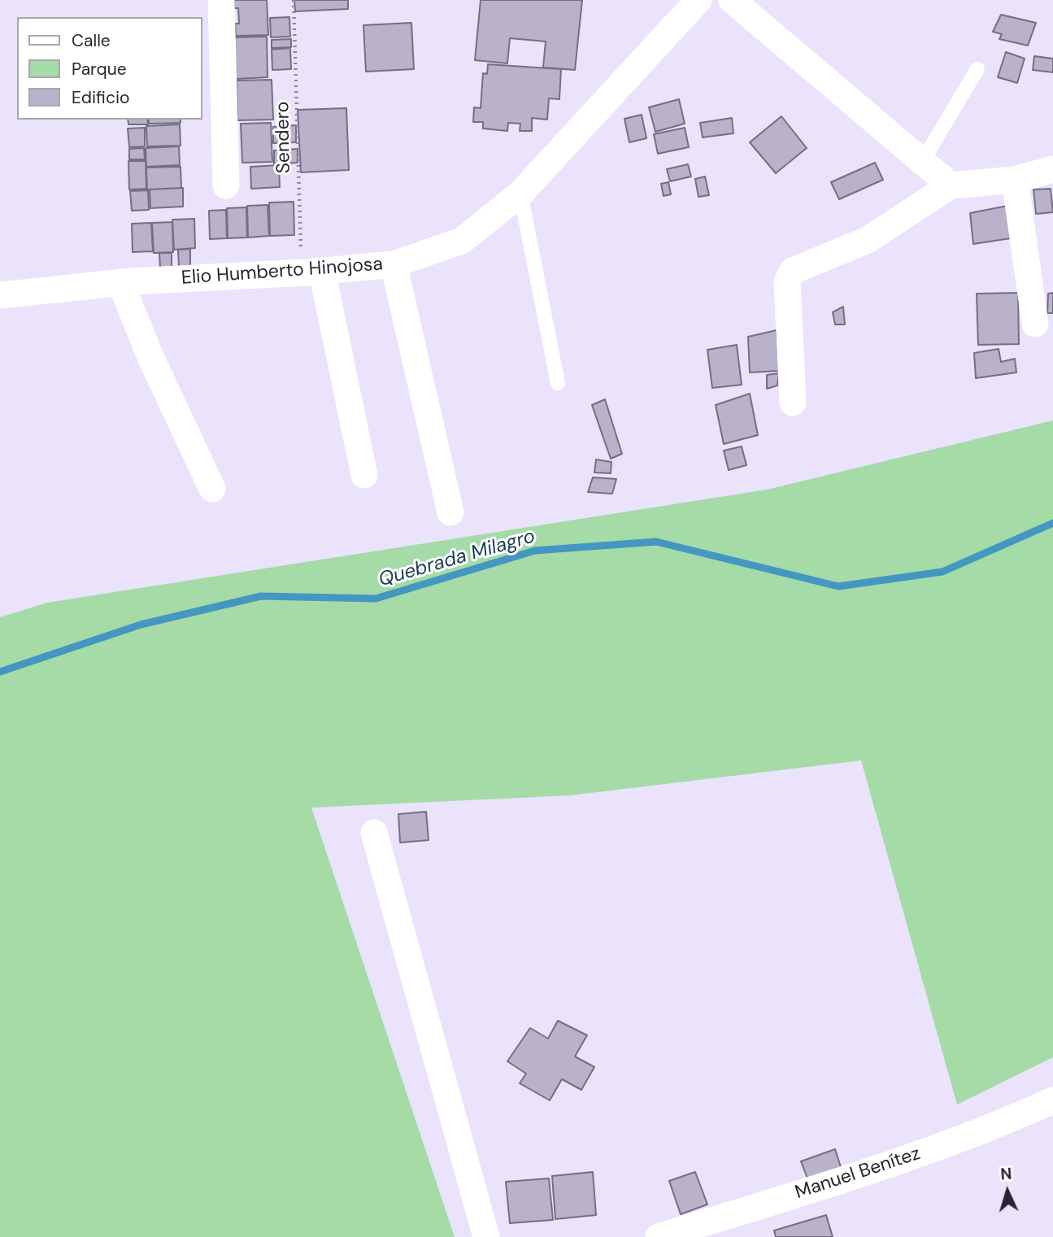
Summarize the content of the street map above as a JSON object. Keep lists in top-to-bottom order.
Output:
{
  "streets": {
    "street": ["Elio Humberto Hinojosa", "Manuel Benítez"],
    "path": ["Sendero"]
  },
  "crossings": [
    ["Sendero", "Elio Humberto Hinojosa"]
  ],
  "water": ["Quebrada Milagro"],
  "legend": ["Calle", "Parque", "Edificio"],
  "north": "top"
}
